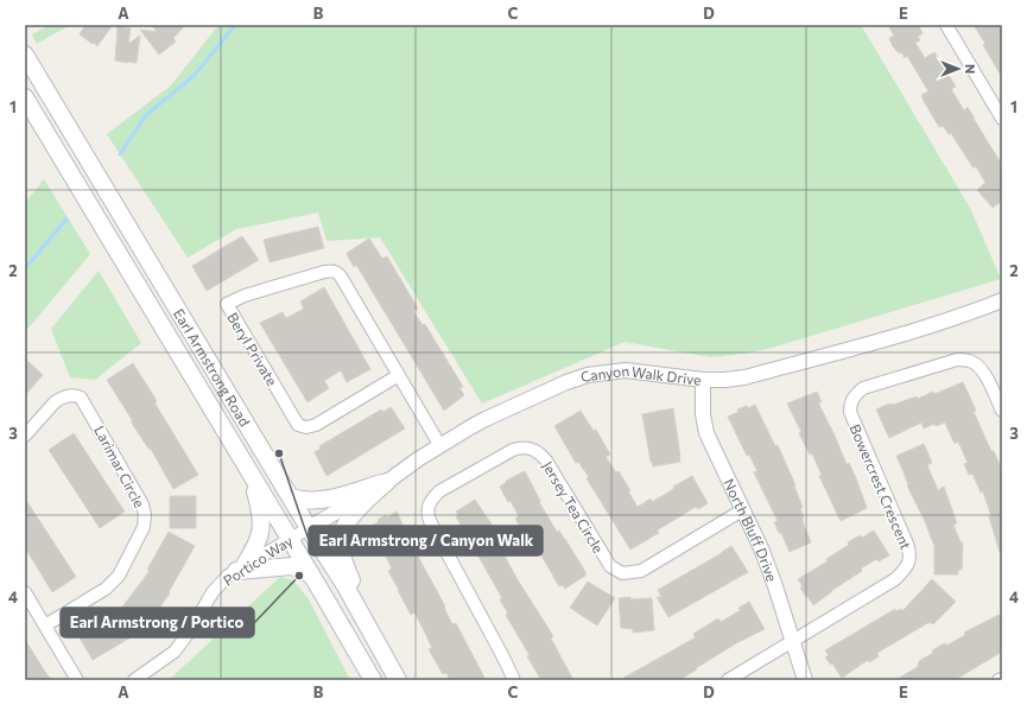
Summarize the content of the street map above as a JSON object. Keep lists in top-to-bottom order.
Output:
{
  "streets": {
    "main road": ["Earl Armstrong Road"],
    "street": [
      "Beryl Private",
      "Canyon Walk Drive",
      "Larimar Circle",
      "Bowercrest Crescent",
      "Jersey Tea Circle",
      "North Bluff Drive",
      "Portico Way"
    ]
  },
  "crossings": [
    ["Beryl Private", "Canyon Walk Drive"],
    ["Earl Armstrong Road", "Canyon Walk Drive"],
    ["Earl Armstrong Road", "Portico Way"],
    ["Canyon Walk Drive", "North Bluff Drive"],
    ["Canyon Walk Drive", "Portico Way"],
    ["Bowercrest Crescent", "North Bluff Drive"],
    ["Jersey Tea Circle", "North Bluff Drive"]
  ],
  "places": ["Earl Armstrong / Canyon Walk", "Earl Armstrong / Portico"],
  "north": "right",
  "grid": {
    "columns": [
      "A",
      "B",
      "C",
      "D",
      "E"
    ],
    "rows": [
      "1",
      "2",
      "3",
      "4"
    ]
  }
}
